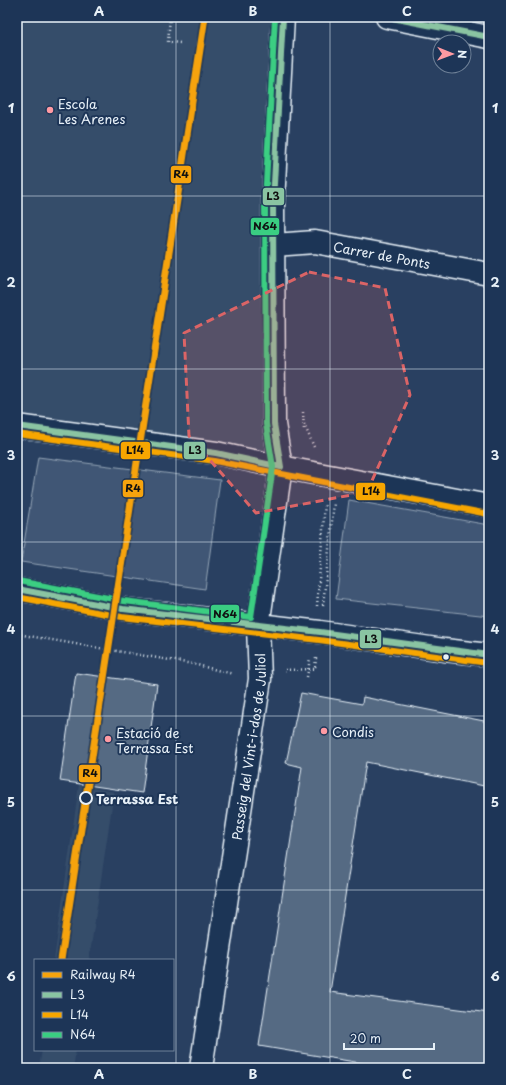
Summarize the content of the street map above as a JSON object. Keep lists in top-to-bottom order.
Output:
{
  "streets": {
    "street": ["Carrer de Ponts", "Passeig del Vint-i-dos de Juliol"]
  },
  "crossings": [
    ["Carrer de Ponts", "Passeig del Vint-i-dos de Juliol"]
  ],
  "places": [
    "Escola Les Arenes",
    "Condis",
    "Estació de Terrassa Est",
    "Terrassa Est"
  ],
  "lines": [
    "rail line R4",
    "transit line L3",
    "transit line N64",
    "transit line L14"
  ],
  "legend": [
    "Railway R4",
    "L3",
    "L14",
    "N64"
  ],
  "scale_bar": "20 m",
  "north": "right",
  "grid": {
    "columns": ["A", "B", "C"],
    "rows": [
      "1",
      "2",
      "3",
      "4",
      "5",
      "6"
    ]
  }
}
